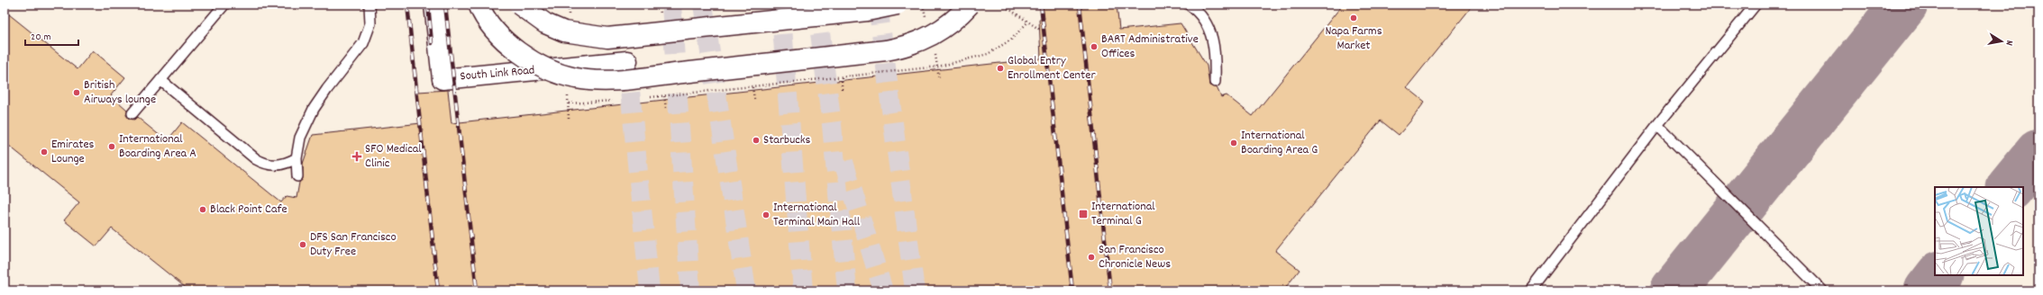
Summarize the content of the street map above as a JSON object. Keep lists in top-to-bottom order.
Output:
{
  "streets": {
    "street": ["South Link Road"]
  },
  "places": {
    "other": [
      "Napa Farms Market",
      "BART Administrative Offices",
      "Global Entry Enrollment Center",
      "British Airways lounge",
      "Starbucks",
      "International Boarding Area G",
      "International Boarding Area A",
      "Emirates Lounge",
      "Black Point Cafe",
      "International Terminal Main Hall",
      "DFS San Francisco Duty Free",
      "San Francisco Chronicle News"
    ],
    "health": ["SFO Medical Clinic"],
    "transit": ["International Terminal G"]
  },
  "scale_bar": "20 m",
  "north": "right"
}
